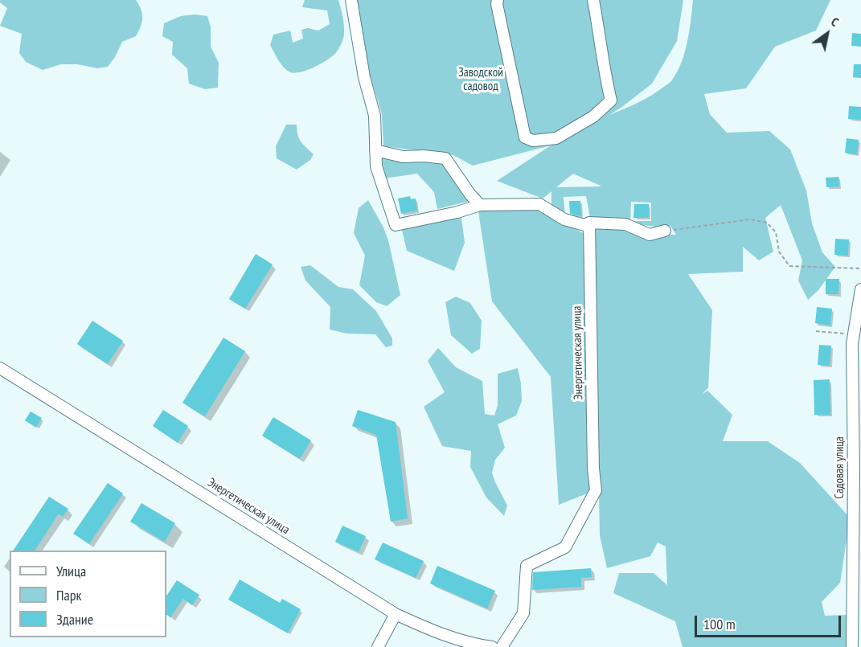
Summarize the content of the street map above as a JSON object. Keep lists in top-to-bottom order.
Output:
{
  "streets": {
    "street": ["Энергетическая улица", "Садовая улица"]
  },
  "parks": ["Заводской садовод"],
  "legend": ["Улица", "Парк", "Здание"],
  "scale_bar": "100 m",
  "north": "top right"
}
